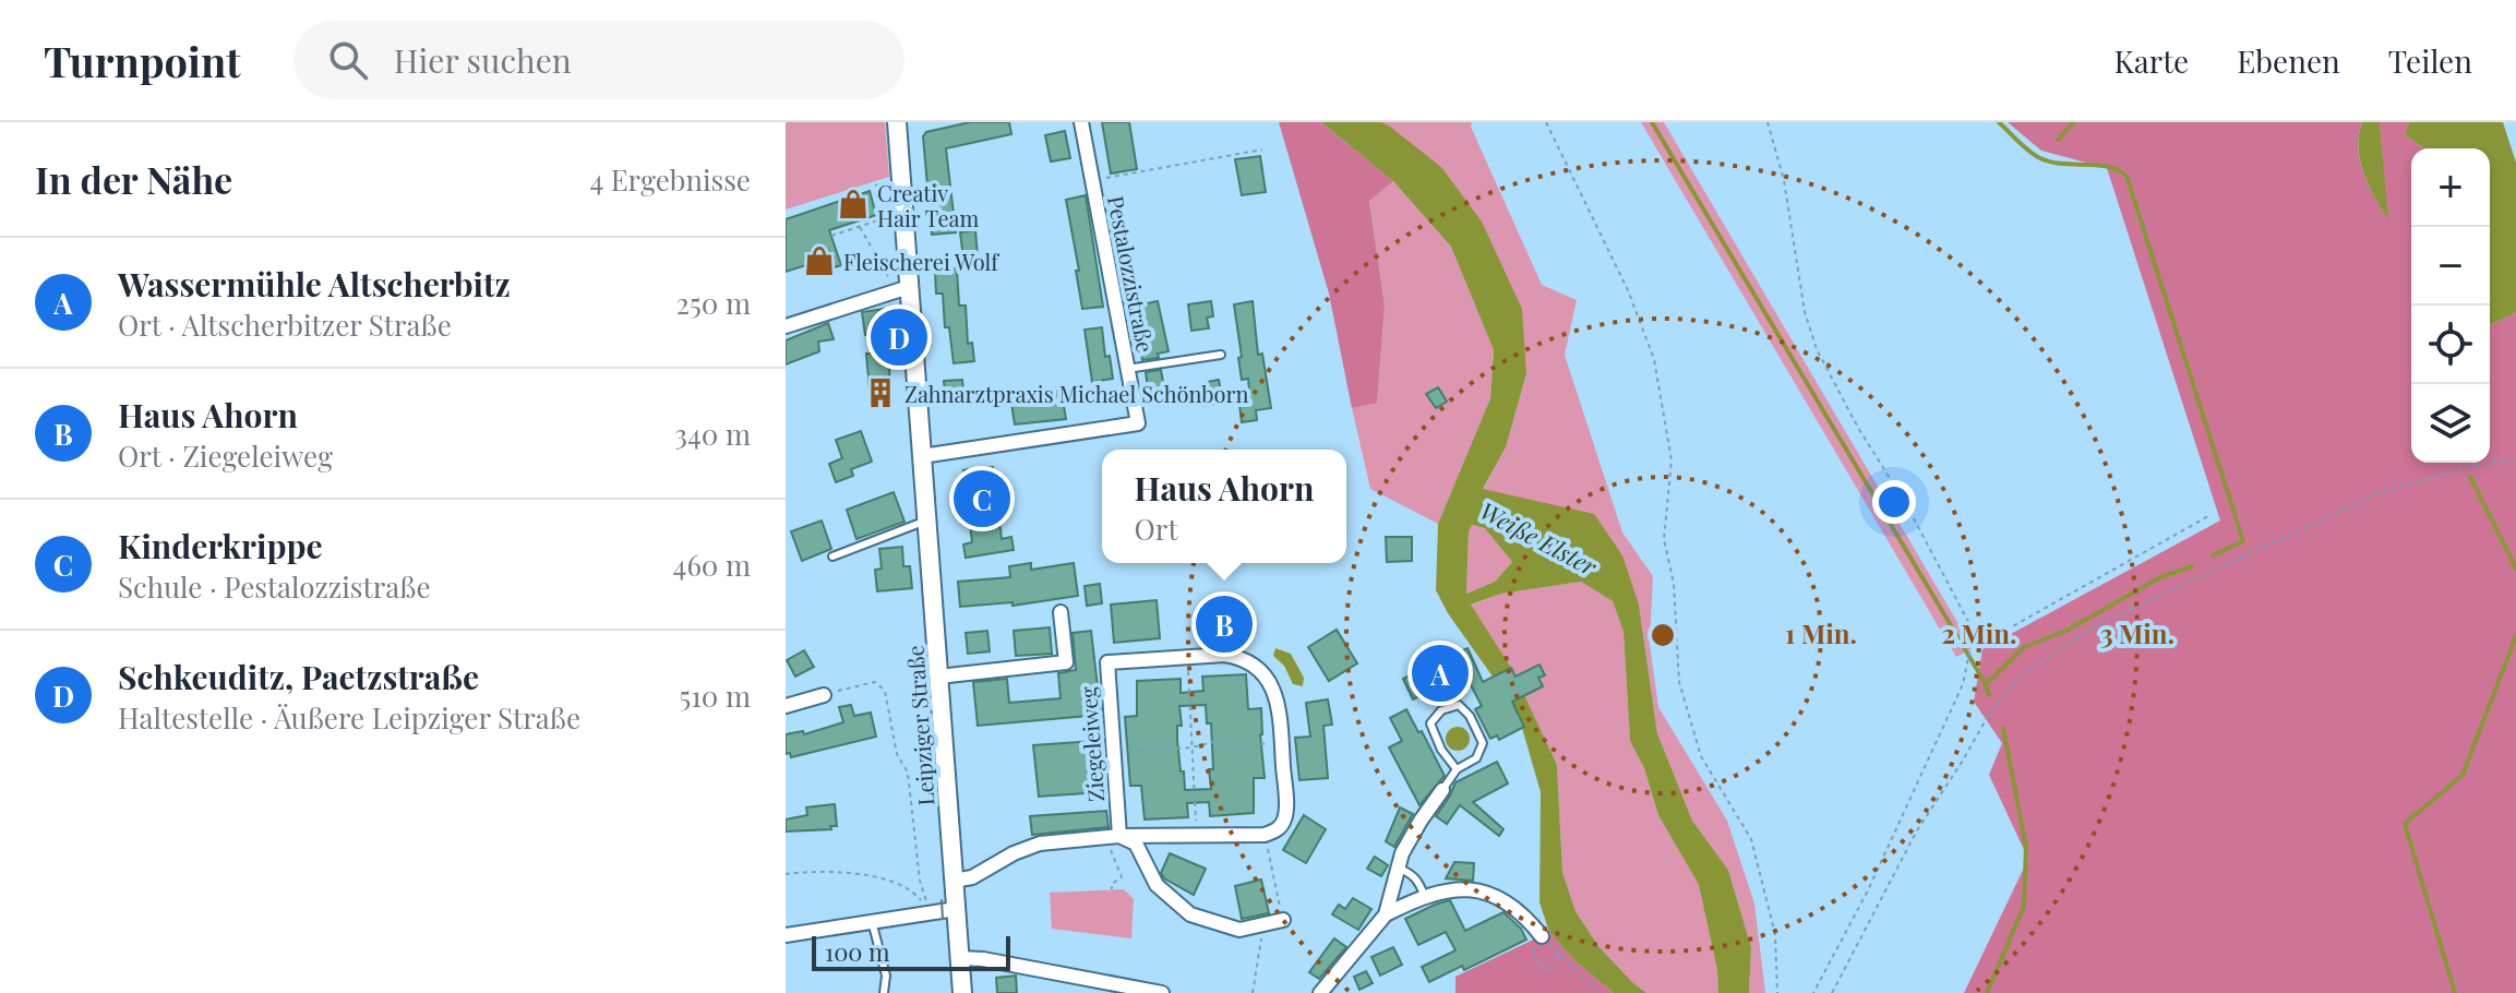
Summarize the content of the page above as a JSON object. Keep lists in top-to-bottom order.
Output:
{
  "streets": {
    "street": ["Pestalozzistraße", "Leipziger Straße", "Ziegeleiweg"]
  },
  "crossings": [
    ["Pestalozzistraße", "Leipziger Straße"],
    ["Leipziger Straße", "Ziegeleiweg"]
  ],
  "water": ["Weiße Elster"],
  "places": {
    "shop": ["Creativ Hair Team", "Fleischerei Wolf"],
    "building": ["Zahnarztpraxis Michael Schönborn"]
  },
  "scale_bar": "100 m",
  "page": {
    "header": "Turnpoint",
    "search": "Hier suchen",
    "nav": ["Karte", "Ebenen", "Teilen"],
    "heading": ["In der Nähe", "4 Ergebnisse"],
    "map_buttons": ["+", "−"],
    "list": [
      {
        "mark": "A",
        "name": "Wassermühle Altscherbitz",
        "note": "Ort · Altscherbitzer Straße",
        "value": "250 m"
      },
      {
        "mark": "B",
        "name": "Haus Ahorn",
        "note": "Ort · Ziegeleiweg",
        "value": "340 m"
      },
      {
        "mark": "C",
        "name": "Kinderkrippe",
        "note": "Schule · Pestalozzistraße",
        "value": "460 m"
      },
      {
        "mark": "D",
        "name": "Schkeuditz, Paetzstraße",
        "note": "Haltestelle · Äußere Leipziger Straße",
        "value": "510 m"
      }
    ],
    "pins": [
      "D",
      "C",
      "B",
      "A"
    ],
    "popup": ["Haus Ahorn", "Ort"],
    "scale": "100 m"
  },
  "rings": ["1 Min.", "2 Min.", "3 Min."]
}
